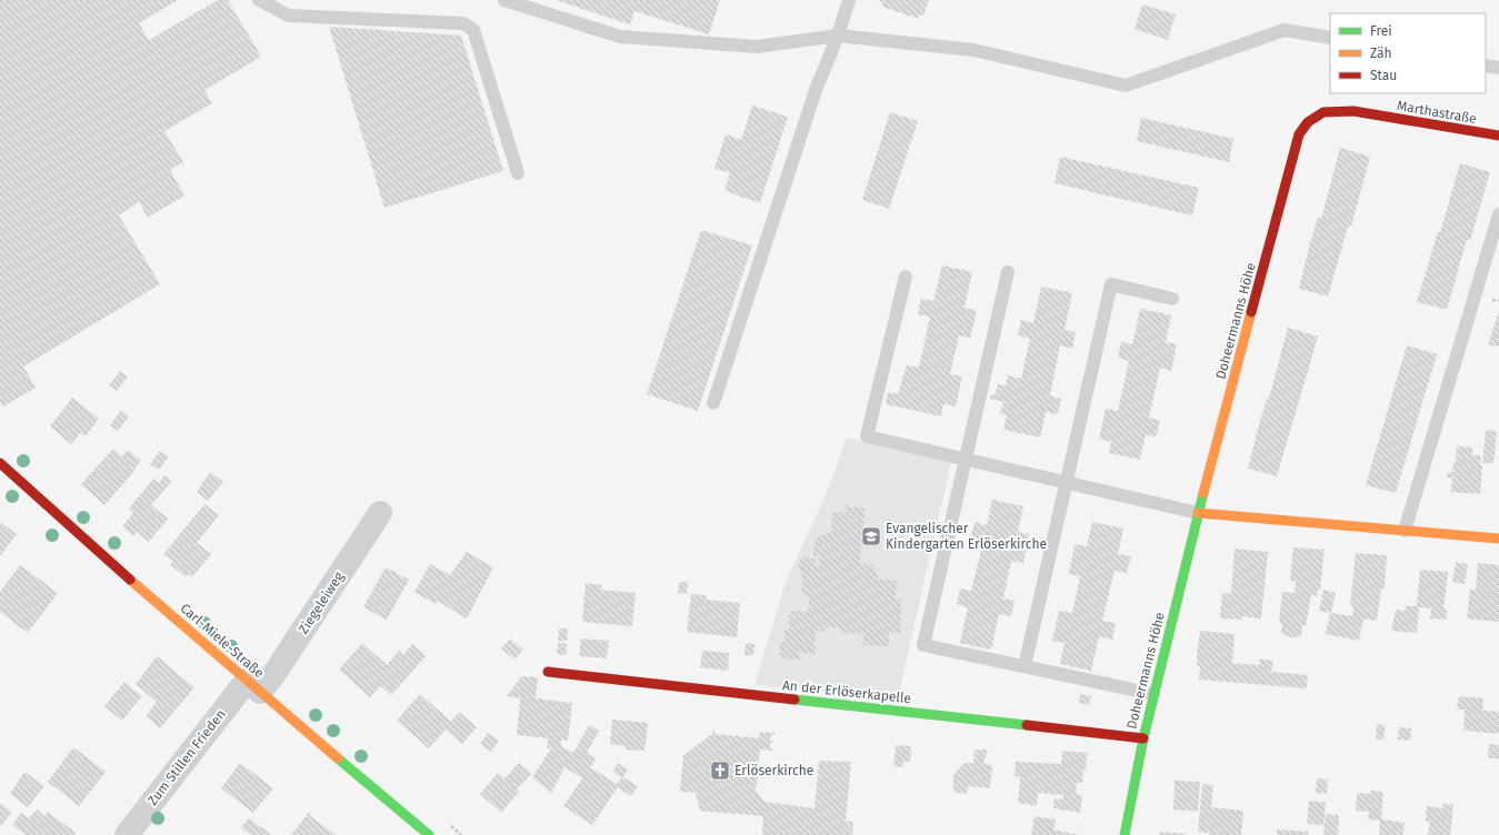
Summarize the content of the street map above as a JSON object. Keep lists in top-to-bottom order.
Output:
{
  "streets": {
    "street": [
      "Marthastraße",
      "Doheermanns Höhe",
      "Ziegeleiweg",
      "Carl-Miele-Straße",
      "An der Erlöserkapelle",
      "Zum Stillen Frieden"
    ]
  },
  "crossings": [
    ["Marthastraße", "Doheermanns Höhe"],
    ["Doheermanns Höhe", "An der Erlöserkapelle"],
    ["Ziegeleiweg", "Carl-Miele-Straße"],
    ["Ziegeleiweg", "Zum Stillen Frieden"],
    ["Carl-Miele-Straße", "Zum Stillen Frieden"]
  ],
  "places": {
    "school or university": ["Evangelischer Kindergarten Erlöserkirche"],
    "church": ["Erlöserkirche"]
  },
  "legend": ["Frei", "Zäh", "Stau"]
}
